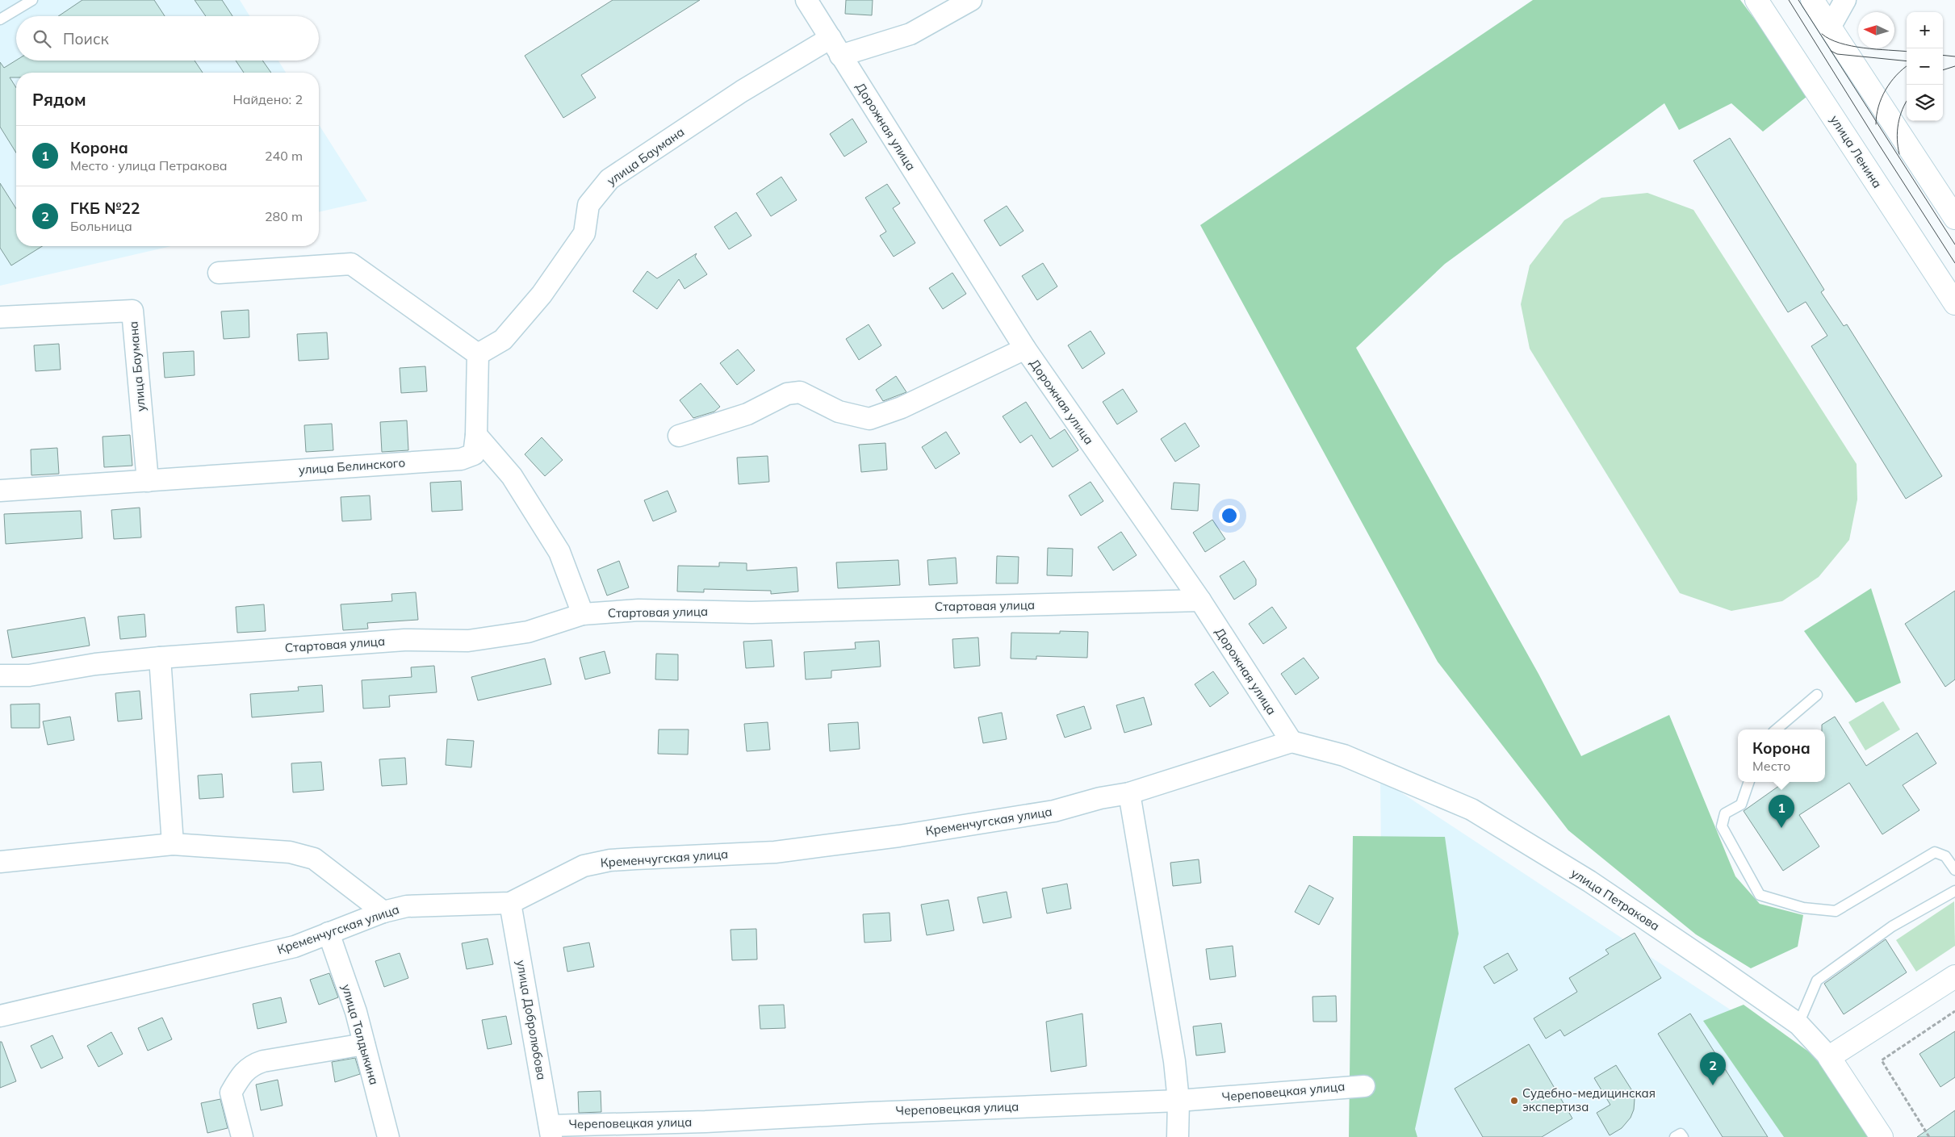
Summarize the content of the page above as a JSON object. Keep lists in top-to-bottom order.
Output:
{
  "streets": {
    "main road": ["улица Ленина", "улица Петракова"],
    "street": [
      "Дорожная улица",
      "улица Баумана",
      "улица Белинского",
      "Стартовая улица",
      "Кременчугская улица",
      "улица Добролюбова",
      "улица Талдыкина",
      "Череповецкая улица"
    ]
  },
  "crossings": [
    ["Дорожная улица", "улица Баумана"],
    ["Дорожная улица", "Стартовая улица"],
    ["Дорожная улица", "Кременчугская улица"],
    ["Дорожная улица", "улица Петракова"],
    ["улица Баумана", "улица Белинского"],
    ["Кременчугская улица", "улица Петракова"],
    ["Кременчугская улица", "улица Добролюбова"],
    ["Кременчугская улица", "улица Талдыкина"],
    ["улица Добролюбова", "Череповецкая улица"]
  ],
  "places": ["Судебно-медицинская экспертиза"],
  "north": "left",
  "page": {
    "map_buttons": ["+", "−"],
    "search": "Поиск",
    "heading": ["Рядом", "Найдено: 2"],
    "list": [
      {
        "mark": "1",
        "name": "Корона",
        "note": "Место · улица Петракова",
        "value": "240 m"
      },
      {
        "mark": "2",
        "name": "ГКБ №22",
        "note": "Больница",
        "value": "280 m"
      }
    ],
    "popup": ["Корона", "Место"],
    "pins": ["1", "2"]
  }
}
